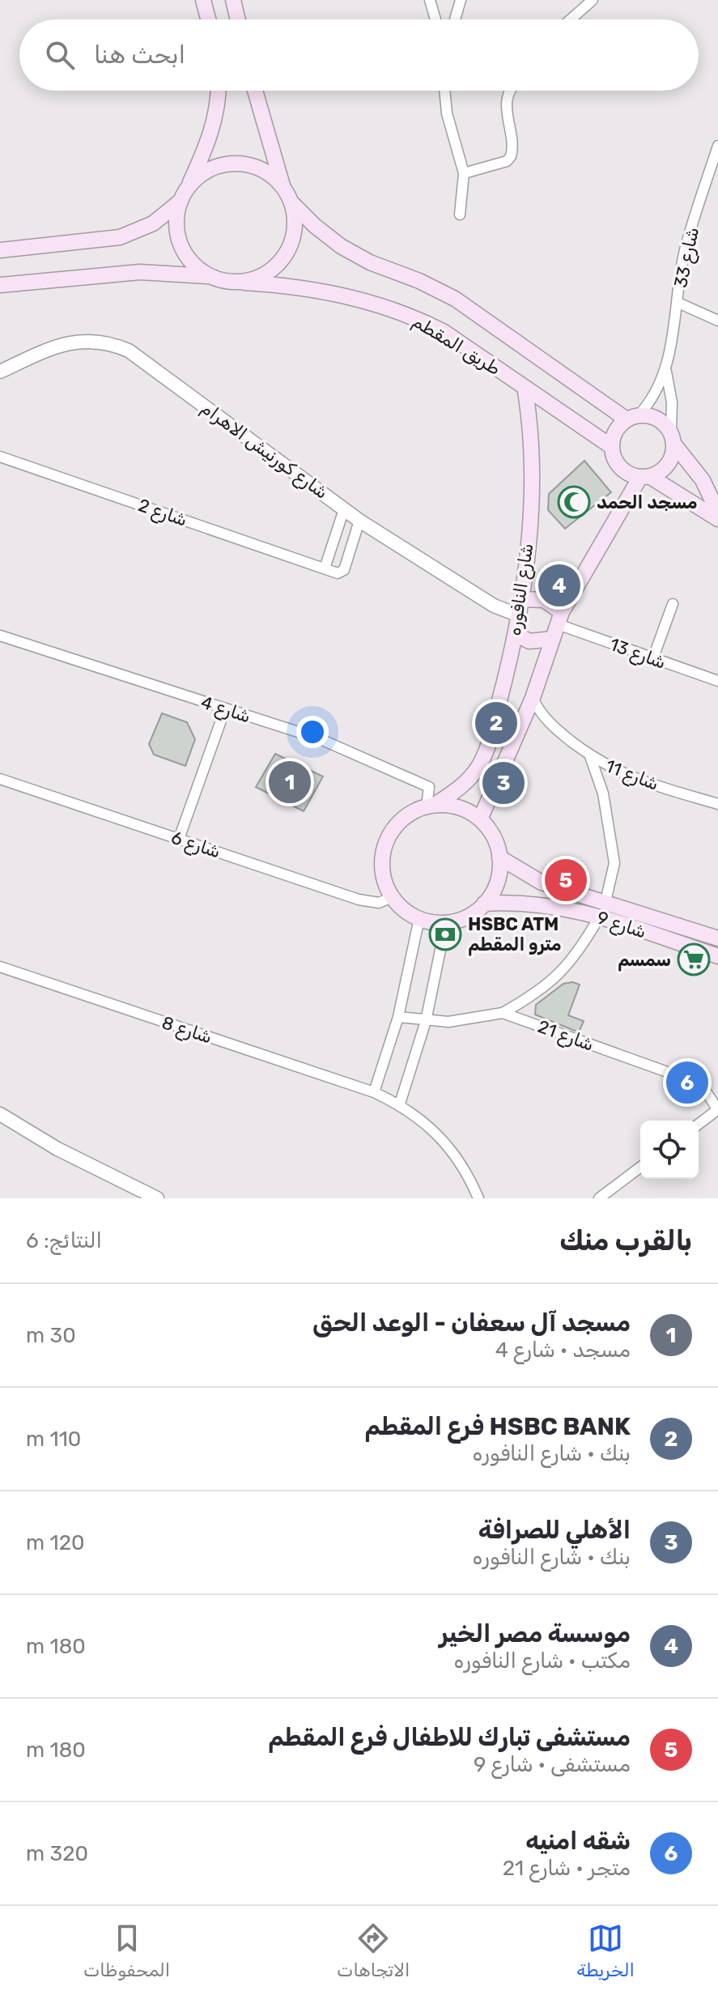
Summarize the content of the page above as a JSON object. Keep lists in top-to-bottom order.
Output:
{
  "streets": {
    "main road": ["طريق المقطم", "شارع النافوره", "شارع 9"],
    "street": [
      "شارع 33",
      "شارع كورنيش الاهرام",
      "شارع 2",
      "شارع 13",
      "شارع 4",
      "شارع 11",
      "شارع 6",
      "شارع 8",
      "شارع 21"
    ]
  },
  "crossings": [
    ["شارع 33", "طريق المقطم"],
    ["طريق المقطم", "شارع النافوره"],
    ["شارع كورنيش الاهرام", "شارع النافوره"],
    ["شارع النافوره", "شارع 4"],
    ["شارع النافوره", "شارع 6"],
    ["شارع النافوره", "شارع 9"],
    ["شارع 4", "شارع 6"],
    ["شارع 4", "شارع 9"],
    ["شارع 6", "شارع 9"]
  ],
  "places": {
    "mosque": ["مسجد الحمد"],
    "bank": ["HSBC ATM مترو المقطم"],
    "supermarket": ["سمسم"]
  },
  "page": {
    "search": "ابحث هنا",
    "pins": [
      "4",
      "2",
      "1",
      "3",
      "5",
      "6"
    ],
    "heading": ["بالقرب منك", "النتائج: 6"],
    "list": [
      {
        "mark": "1",
        "name": "مسجد آل سعفان - الوعد الحق",
        "note": "مسجد · شارع 4",
        "value": "30 m"
      },
      {
        "mark": "2",
        "name": "HSBC BANK فرع المقطم",
        "note": "بنك · شارع النافوره",
        "value": "110 m"
      },
      {
        "mark": "3",
        "name": "الأهلي للصرافة",
        "note": "بنك · شارع النافوره",
        "value": "120 m"
      },
      {
        "mark": "4",
        "name": "موسسة مصر الخير",
        "note": "مكتب · شارع النافوره",
        "value": "180 m"
      },
      {
        "mark": "5",
        "name": "مستشفى تبارك للاطفال فرع المقطم",
        "note": "مستشفى · شارع 9",
        "value": "180 m"
      },
      {
        "mark": "6",
        "name": "شقه امنيه",
        "note": "متجر · شارع 21",
        "value": "320 m"
      }
    ],
    "nav": ["الخريطة", "الاتجاهات", "المحفوظات"]
  }
}
